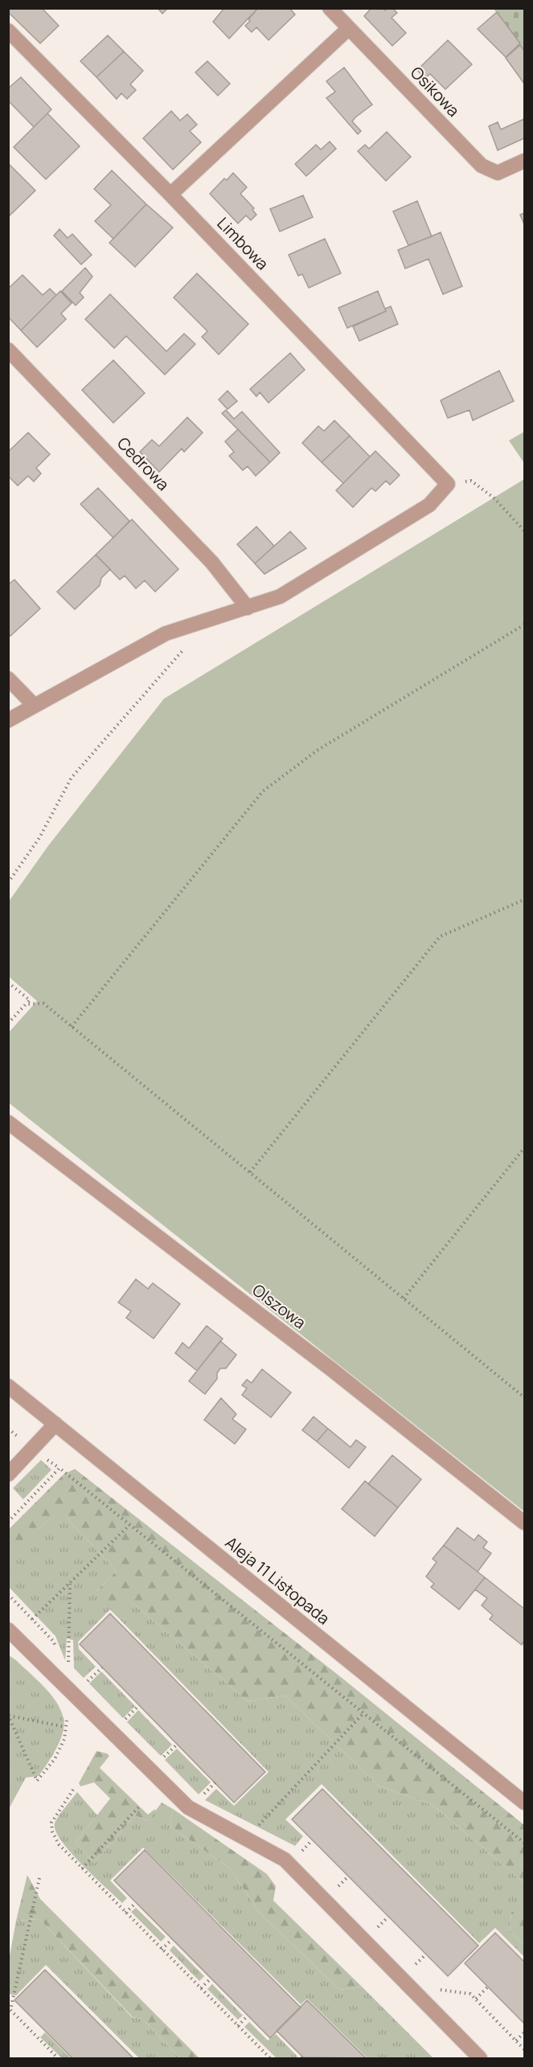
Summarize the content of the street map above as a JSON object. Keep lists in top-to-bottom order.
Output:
{
  "streets": {
    "street": [
      "Osikowa",
      "Limbowa",
      "Cedrowa",
      "Olszowa",
      "Aleja 11 Listopada"
    ]
  }
}
